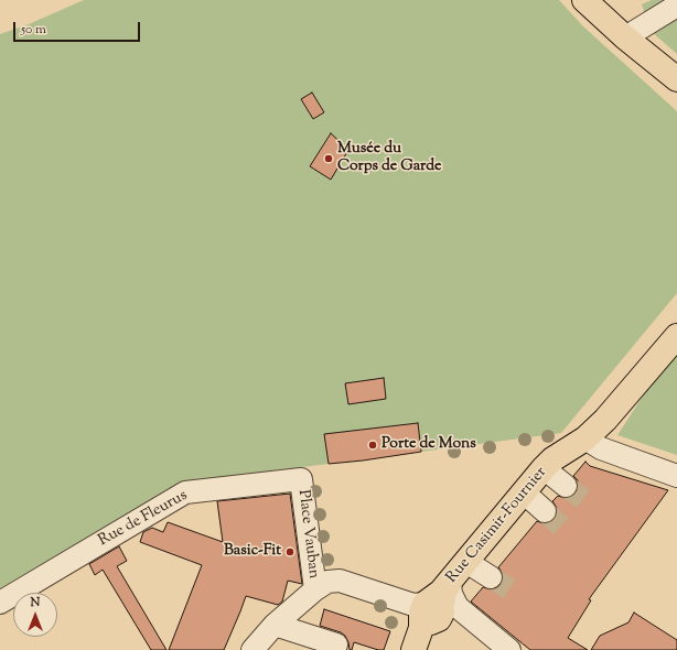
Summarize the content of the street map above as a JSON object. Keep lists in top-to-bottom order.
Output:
{
  "streets": {
    "main road": ["Rue Casimir-Fournier"],
    "street": ["Rue de Fleurus", "Place Vauban"]
  },
  "crossings": [
    ["Rue de Fleurus", "Place Vauban"],
    ["Rue Casimir-Fournier", "Place Vauban"]
  ],
  "places": ["Musée du Corps de Garde", "Porte de Mons", "Basic-Fit"],
  "scale_bar": "50 m",
  "north": "top"
}
